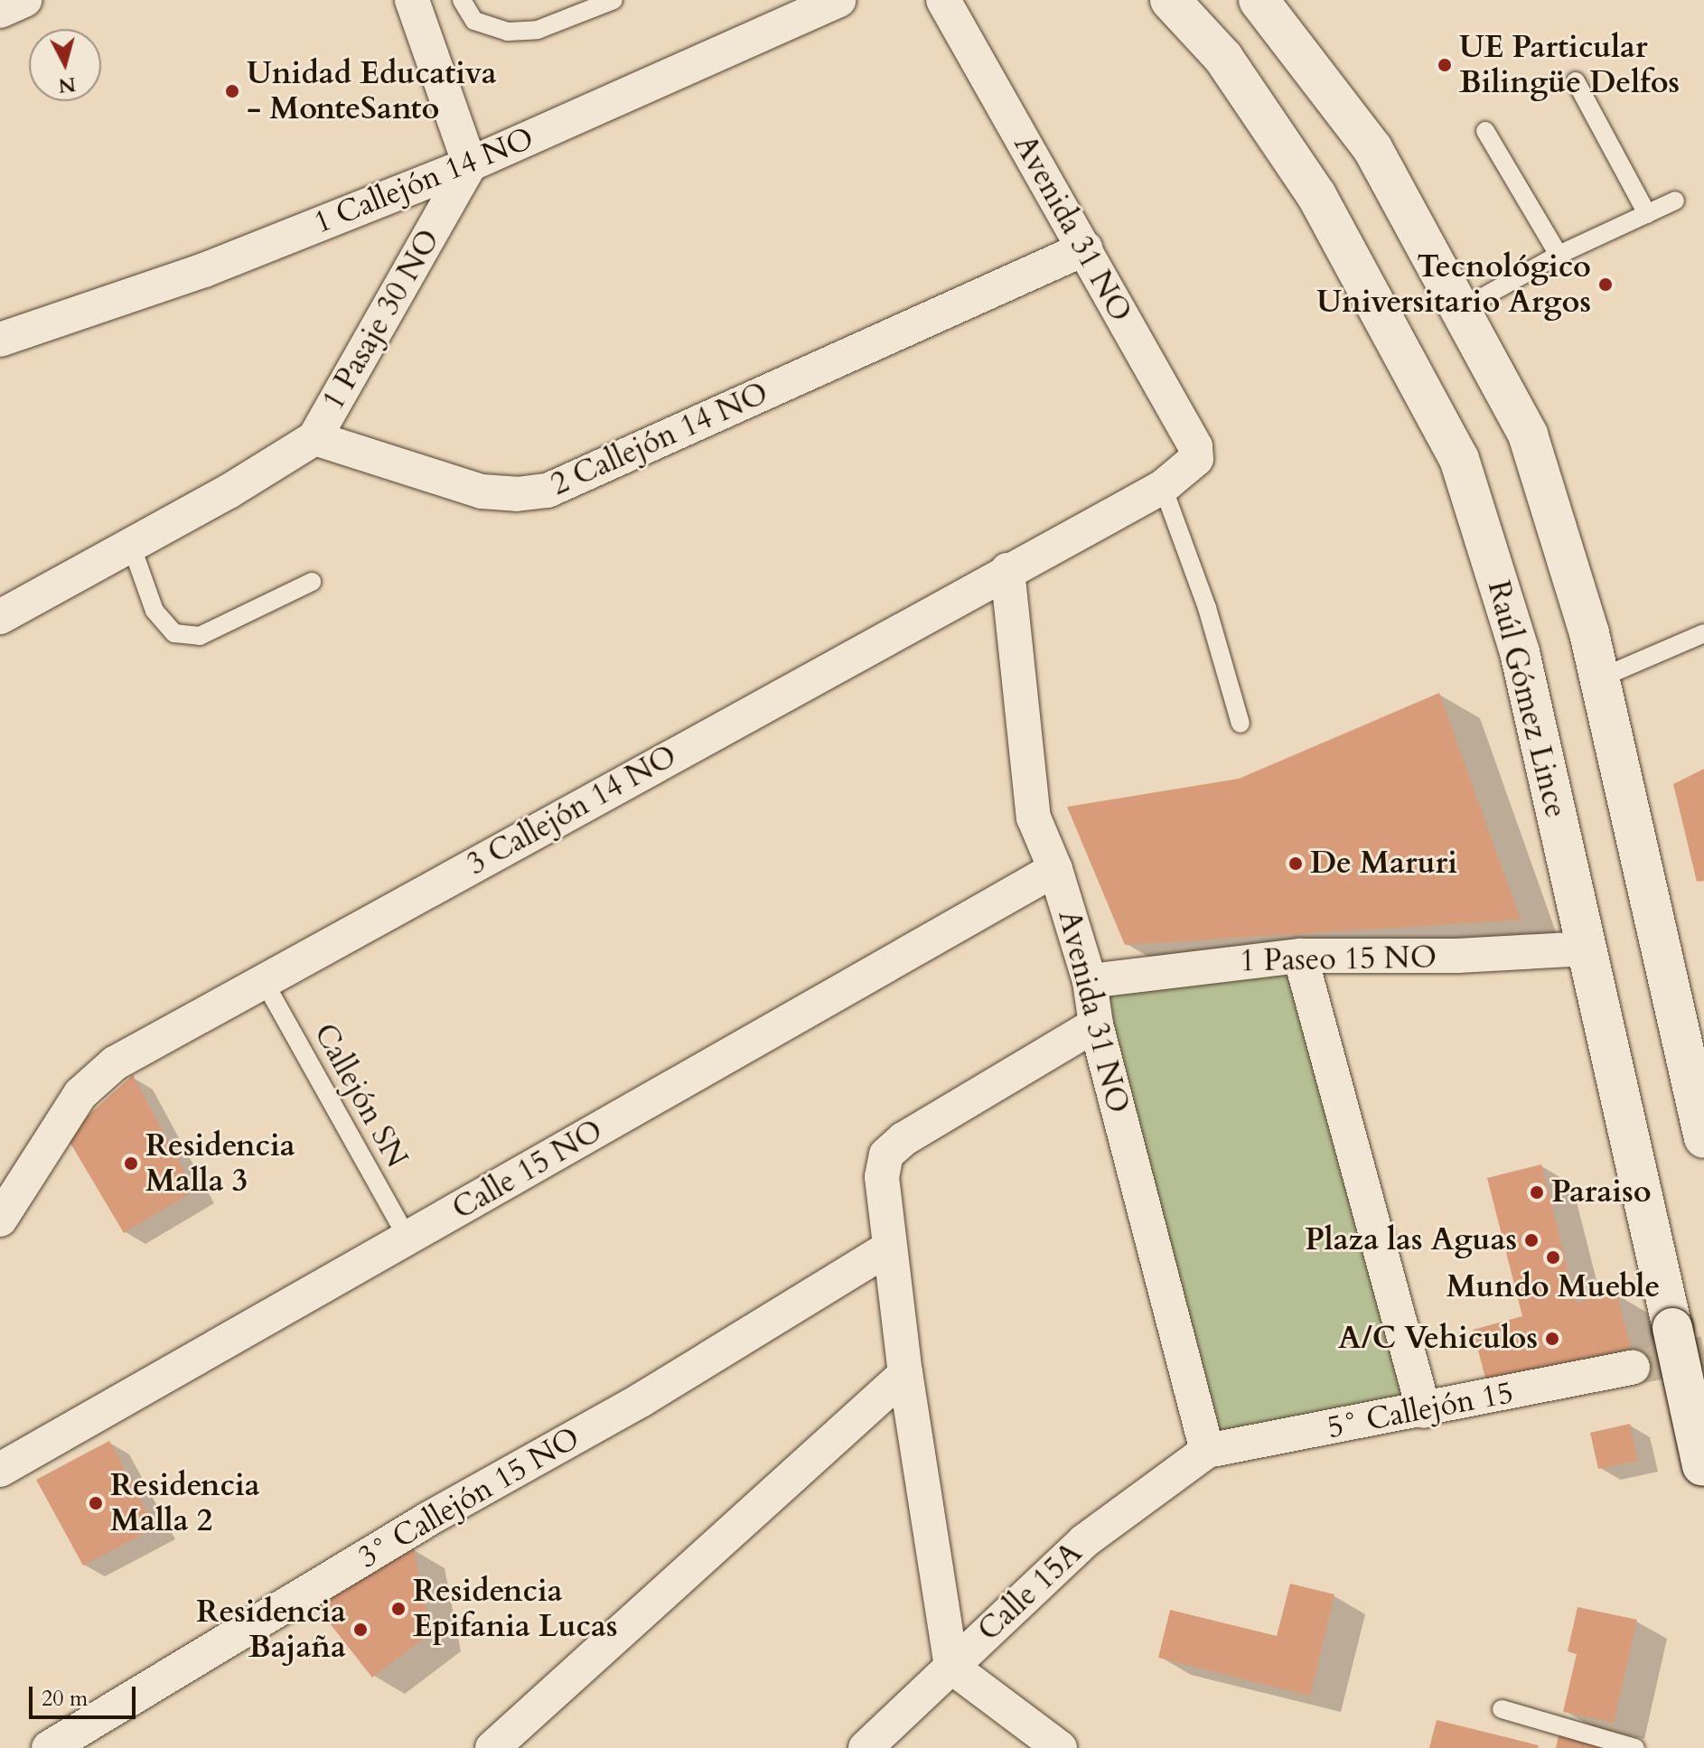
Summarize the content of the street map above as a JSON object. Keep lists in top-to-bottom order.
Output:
{
  "streets": {
    "main road": ["Raúl Gómez Lince"],
    "street": [
      "1 Callejón 14 NO",
      "Avenida 31 NO",
      "1 Pasaje 30 NO",
      "2 Callejón 14 NO",
      "3 Callejón 14 NO",
      "1 Paseo 15 NO",
      "Calle 15 NO",
      "5° Callejón 15",
      "3° Callejón 15 NO",
      "Calle 15A"
    ],
    "lane": ["Callejón SN"]
  },
  "crossings": [
    ["1 Callejón 14 NO", "1 Pasaje 30 NO"],
    ["Avenida 31 NO", "2 Callejón 14 NO"],
    ["Avenida 31 NO", "3 Callejón 14 NO"],
    ["Avenida 31 NO", "1 Paseo 15 NO"],
    ["Avenida 31 NO", "Calle 15 NO"],
    ["Avenida 31 NO", "5° Callejón 15"],
    ["Avenida 31 NO", "Calle 15A"],
    ["1 Pasaje 30 NO", "2 Callejón 14 NO"],
    ["Raúl Gómez Lince", "1 Paseo 15 NO"],
    ["3 Callejón 14 NO", "Callejón SN"],
    ["Callejón SN", "Calle 15 NO"],
    ["5° Callejón 15", "Calle 15A"]
  ],
  "places": [
    "UE Particular Bilingüe Delfos",
    "Unidad Educativa - MonteSanto",
    "Tecnológico Universitario Argos",
    "De Maruri",
    "Residencia Malla 3",
    "Paraiso",
    "Plaza las Aguas",
    "Mundo Mueble",
    "A/C Vehiculos",
    "Residencia Malla 2",
    "Residencia Epifania Lucas",
    "Residencia Bajaña"
  ],
  "scale_bar": "20 m",
  "north": "bottom"
}
